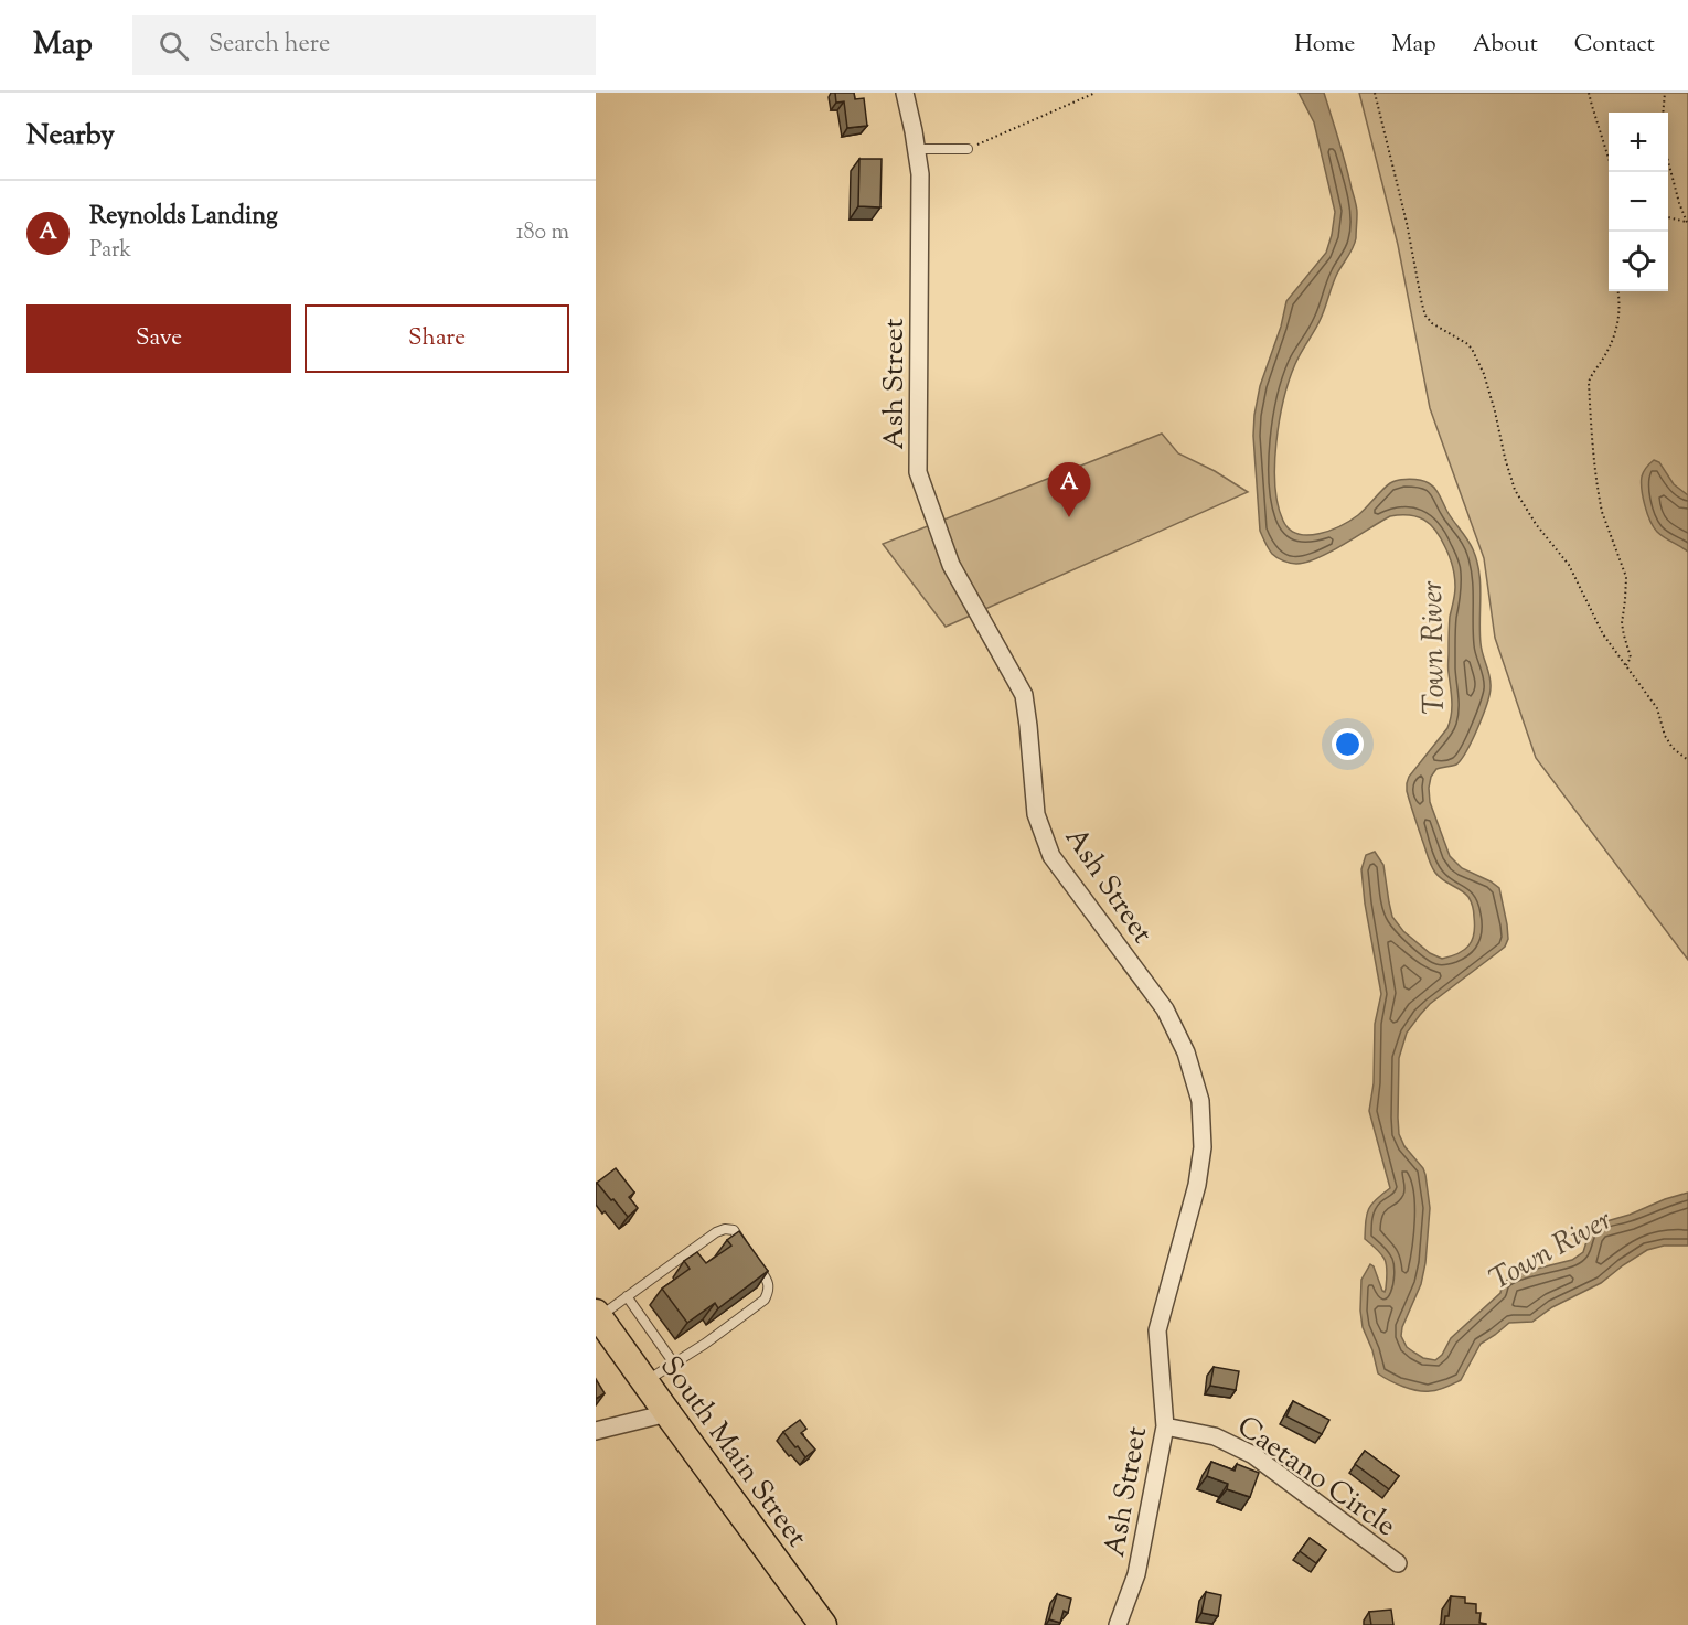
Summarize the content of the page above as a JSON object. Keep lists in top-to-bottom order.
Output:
{
  "streets": {
    "main road": ["South Main Street"],
    "street": ["Ash Street", "Caetano Circle"]
  },
  "crossings": [
    ["Ash Street", "Caetano Circle"]
  ],
  "water": ["Town River"],
  "page": {
    "header": "Map",
    "search": "Search here",
    "nav": [
      "Home",
      "Map",
      "About",
      "Contact"
    ],
    "heading": "Nearby",
    "map_buttons": ["+", "−"],
    "list": [
      {
        "mark": "A",
        "name": "Reynolds Landing",
        "note": "Park",
        "value": "180 m"
      }
    ],
    "buttons": ["Save", "Share"],
    "pins": "A"
  }
}
